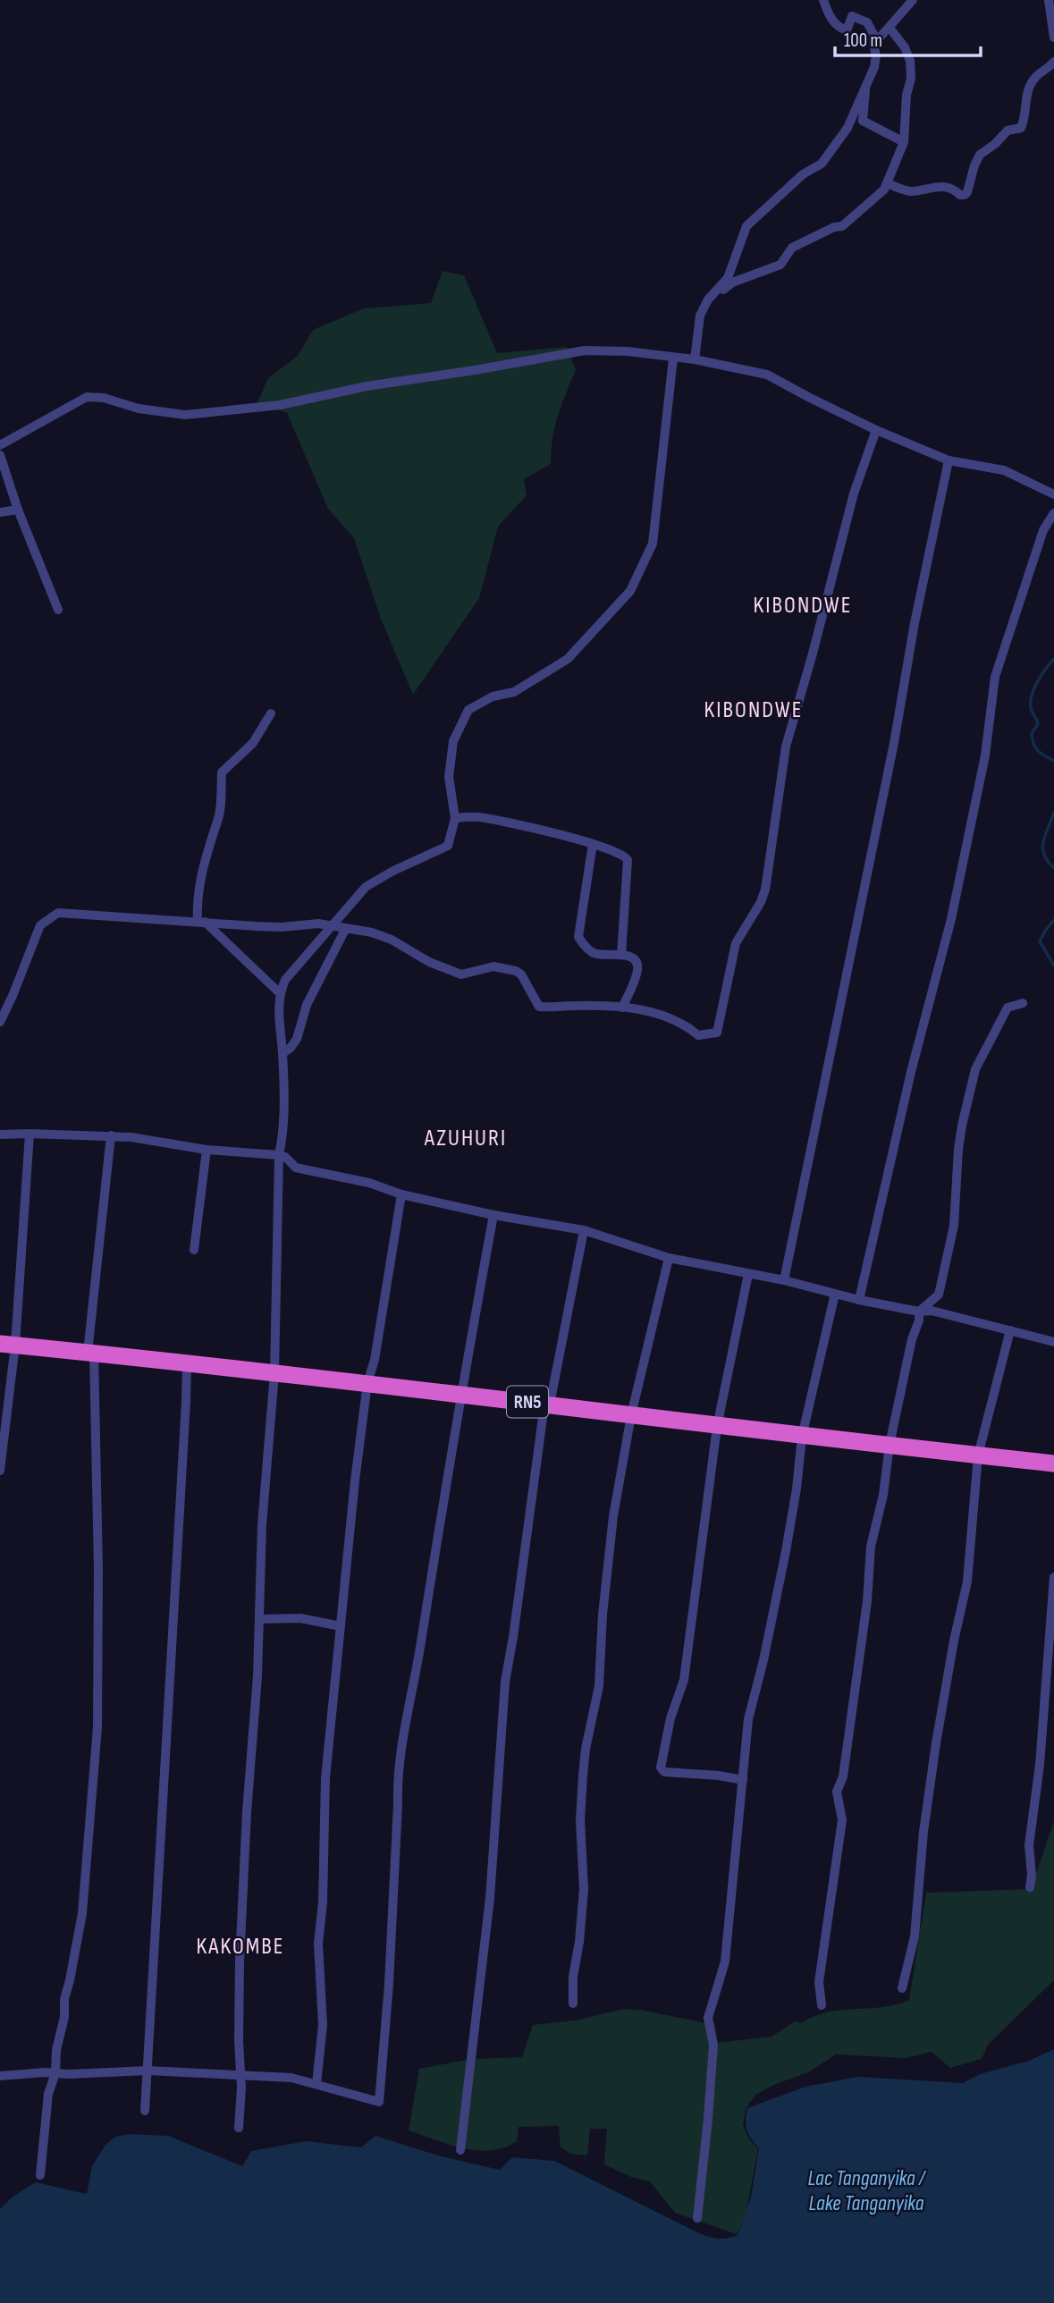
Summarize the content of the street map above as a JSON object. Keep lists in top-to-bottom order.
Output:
{
  "streets": {
    "highway": ["RN5"]
  },
  "districts": [
    "KIBONDWE",
    "KIBONDWE",
    "AZUHURI",
    "KAKOMBE"
  ],
  "water": ["Lac Tanganyika / Lake Tanganyika"],
  "scale_bar": "100 m"
}
